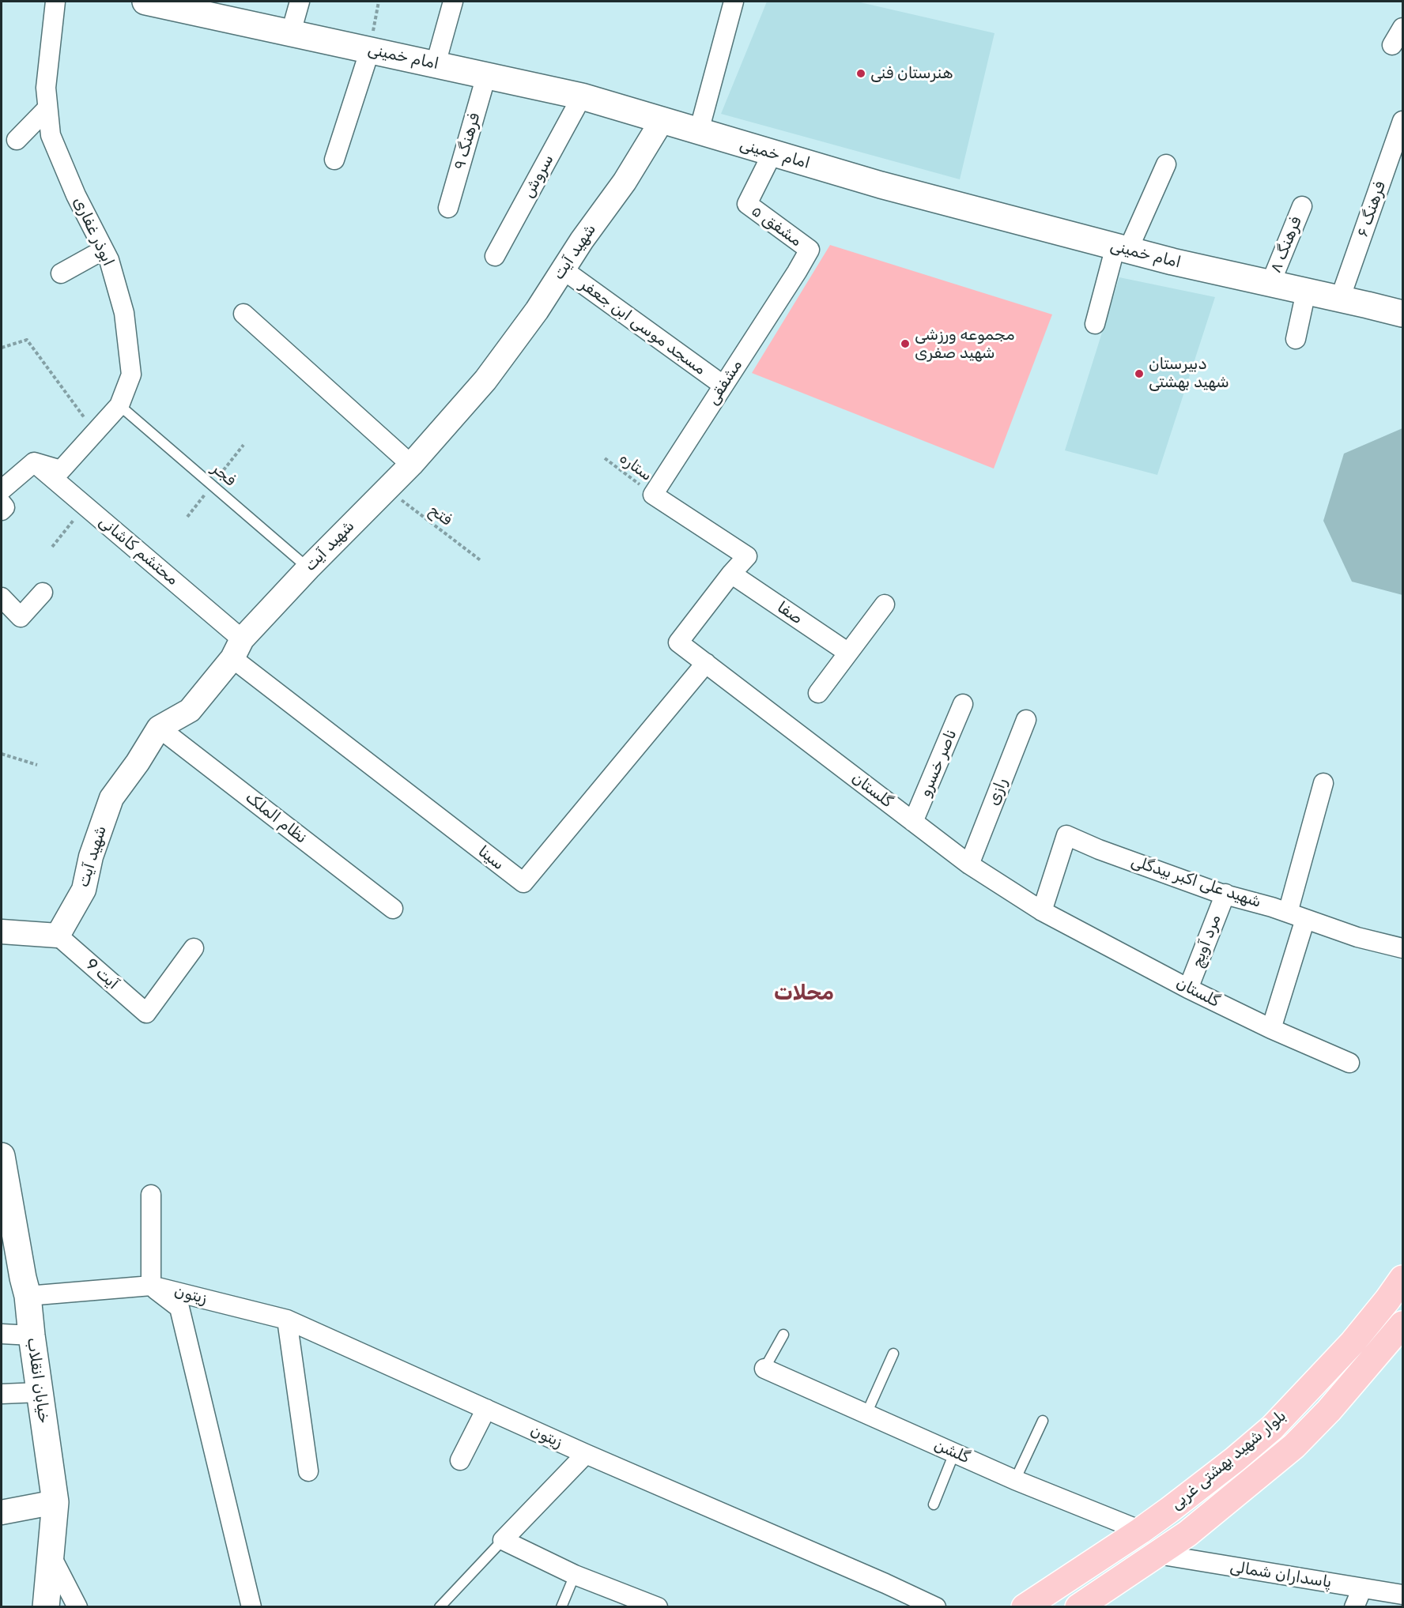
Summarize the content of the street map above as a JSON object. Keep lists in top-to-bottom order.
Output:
{
  "streets": {
    "main road": ["امام خمینی", "خیابان انقلاب", "بلوار شهید بهشتی غربی"],
    "street": [
      "فرهنگ ۹",
      "سروش",
      "فرهنگ ۶",
      "مشفق ۵",
      "ابوذر غفاری",
      "فرهنگ ۸",
      "شهید آیت",
      "مسجد موسی ابن جعفر",
      "مشفقی",
      "محتشم کاشانی",
      "صفا",
      "ناصر خسرو",
      "گلستان",
      "رازی",
      "نظام الملک",
      "سینا",
      "شهید علی اکبر بیدگلی",
      "مرد آویچ",
      "آیت 9",
      "زیتون",
      "گلشن",
      "پاسداران شمالی"
    ],
    "lane": ["فجر"],
    "path": ["ستاره", "فتح"]
  },
  "crossings": [
    ["امام خمینی", "فرهنگ ۹"],
    ["امام خمینی", "سروش"],
    ["امام خمینی", "فرهنگ ۶"],
    ["امام خمینی", "مشفق ۵"],
    ["امام خمینی", "فرهنگ ۸"],
    ["امام خمینی", "شهید آیت"],
    ["مشفق ۵", "مشفقی"],
    ["ابوذر غفاری", "فجر"],
    ["ابوذر غفاری", "محتشم کاشانی"],
    ["شهید آیت", "مسجد موسی ابن جعفر"],
    ["شهید آیت", "فجر"],
    ["شهید آیت", "فتح"],
    ["شهید آیت", "محتشم کاشانی"],
    ["شهید آیت", "نظام الملک"],
    ["شهید آیت", "سینا"],
    ["شهید آیت", "آیت 9"],
    ["مسجد موسی ابن جعفر", "مشفقی"],
    ["مشفقی", "ستاره"],
    ["مشفقی", "گلستان"],
    ["ستاره", "گلستان"],
    ["محتشم کاشانی", "سینا"],
    ["صفا", "گلستان"],
    ["ناصر خسرو", "گلستان"],
    ["گلستان", "رازی"],
    ["گلستان", "سینا"],
    ["گلستان", "شهید علی اکبر بیدگلی"],
    ["گلستان", "مرد آویچ"],
    ["شهید علی اکبر بیدگلی", "مرد آویچ"],
    ["زیتون", "خیابان انقلاب"],
    ["گلشن", "بلوار شهید بهشتی غربی"],
    ["بلوار شهید بهشتی غربی", "پاسداران شمالی"]
  ],
  "districts": ["محلات"],
  "places": ["هنرستان فنی", "مجموعه ورزشی شهید صفری", "دبیرستان شهید بهشتی"]
}
